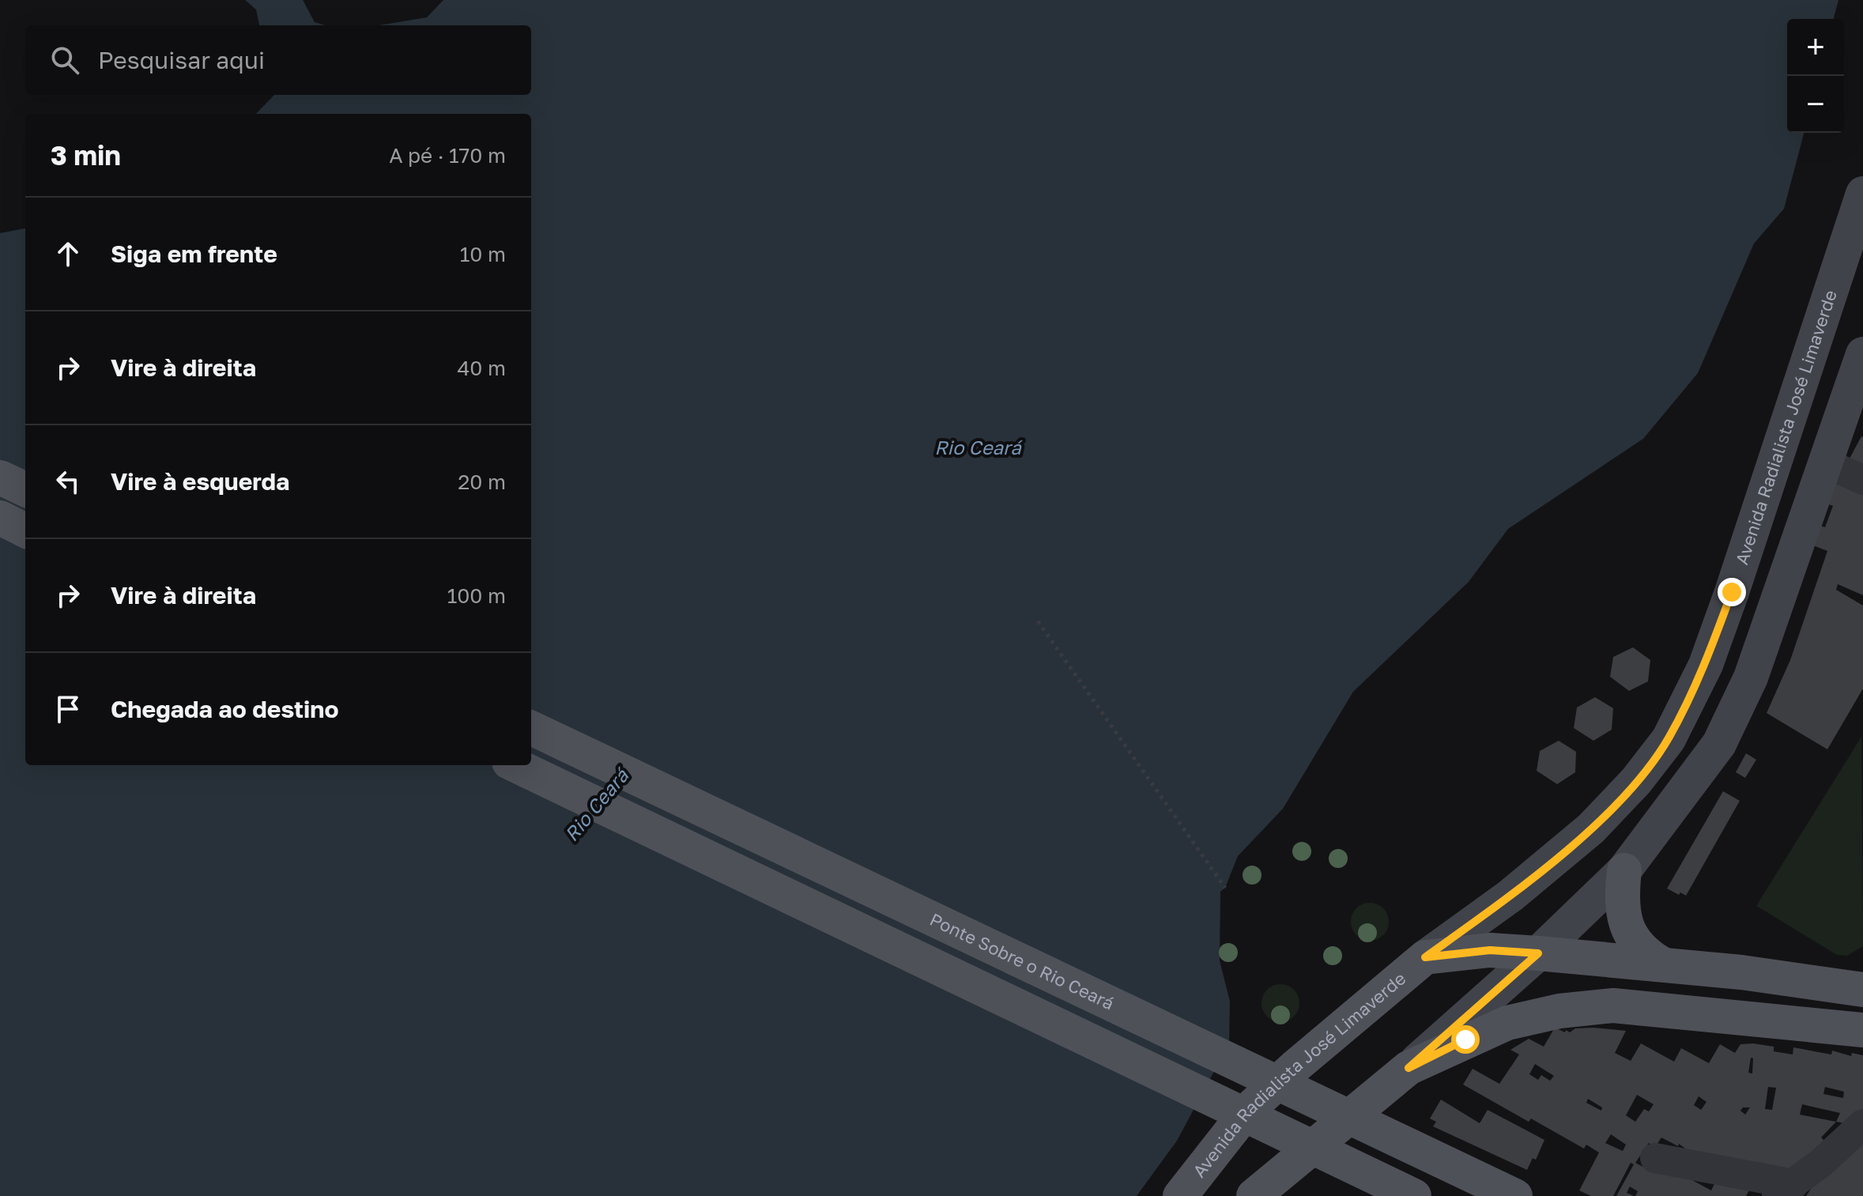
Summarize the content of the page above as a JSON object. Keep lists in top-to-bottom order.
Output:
{
  "streets": {
    "main road": ["Avenida Radialista José Limaverde", "Ponte Sobre o Rio Ceará"]
  },
  "water": ["Rio Ceará"],
  "page": {
    "map_buttons": ["+", "−"],
    "search": "Pesquisar aqui",
    "heading": ["3 min", "A pé · 170 m"],
    "list": [
      ["Siga em frente", "10 m"],
      ["Vire à direita", "40 m"],
      ["Vire à esquerda", "20 m"],
      ["Vire à direita", "100 m"],
      "Chegada ao destino"
    ]
  }
}
